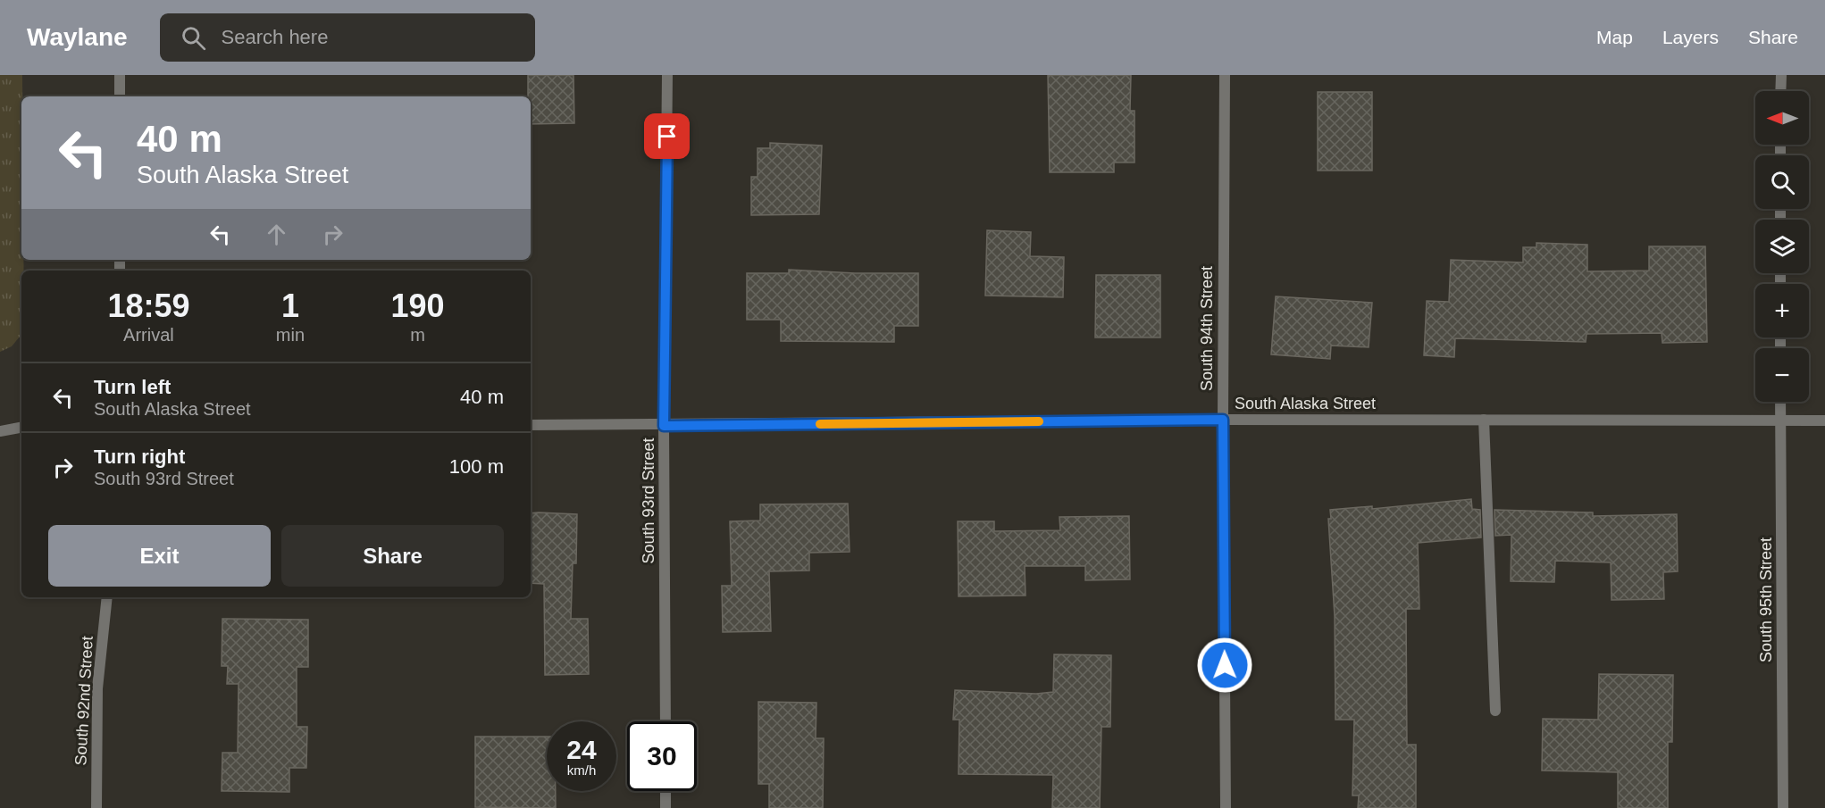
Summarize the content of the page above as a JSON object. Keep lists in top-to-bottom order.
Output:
{
  "streets": {
    "street": [
      "South 94th Street",
      "South Alaska Street",
      "South 93rd Street",
      "South 95th Street",
      "South 92nd Street"
    ]
  },
  "crossings": [
    ["South 94th Street", "South Alaska Street"],
    ["South Alaska Street", "South 93rd Street"],
    ["South Alaska Street", "South 95th Street"]
  ],
  "north": "left",
  "page": {
    "header": "Waylane",
    "search": "Search here",
    "nav": ["Map", "Layers", "Share"],
    "map_buttons": ["+", "−"],
    "turn": ["40 m", "South Alaska Street"],
    "eta": [
      "18:59",
      "Arrival",
      "1",
      "min",
      "190",
      "m"
    ],
    "list": [
      {
        "name": "Turn left",
        "note": "South Alaska Street",
        "value": "40 m"
      },
      {
        "name": "Turn right",
        "note": "South 93rd Street",
        "value": "100 m"
      }
    ],
    "buttons": ["Exit", "Share"],
    "speed": "24 km/h",
    "limit": "30"
  }
}
